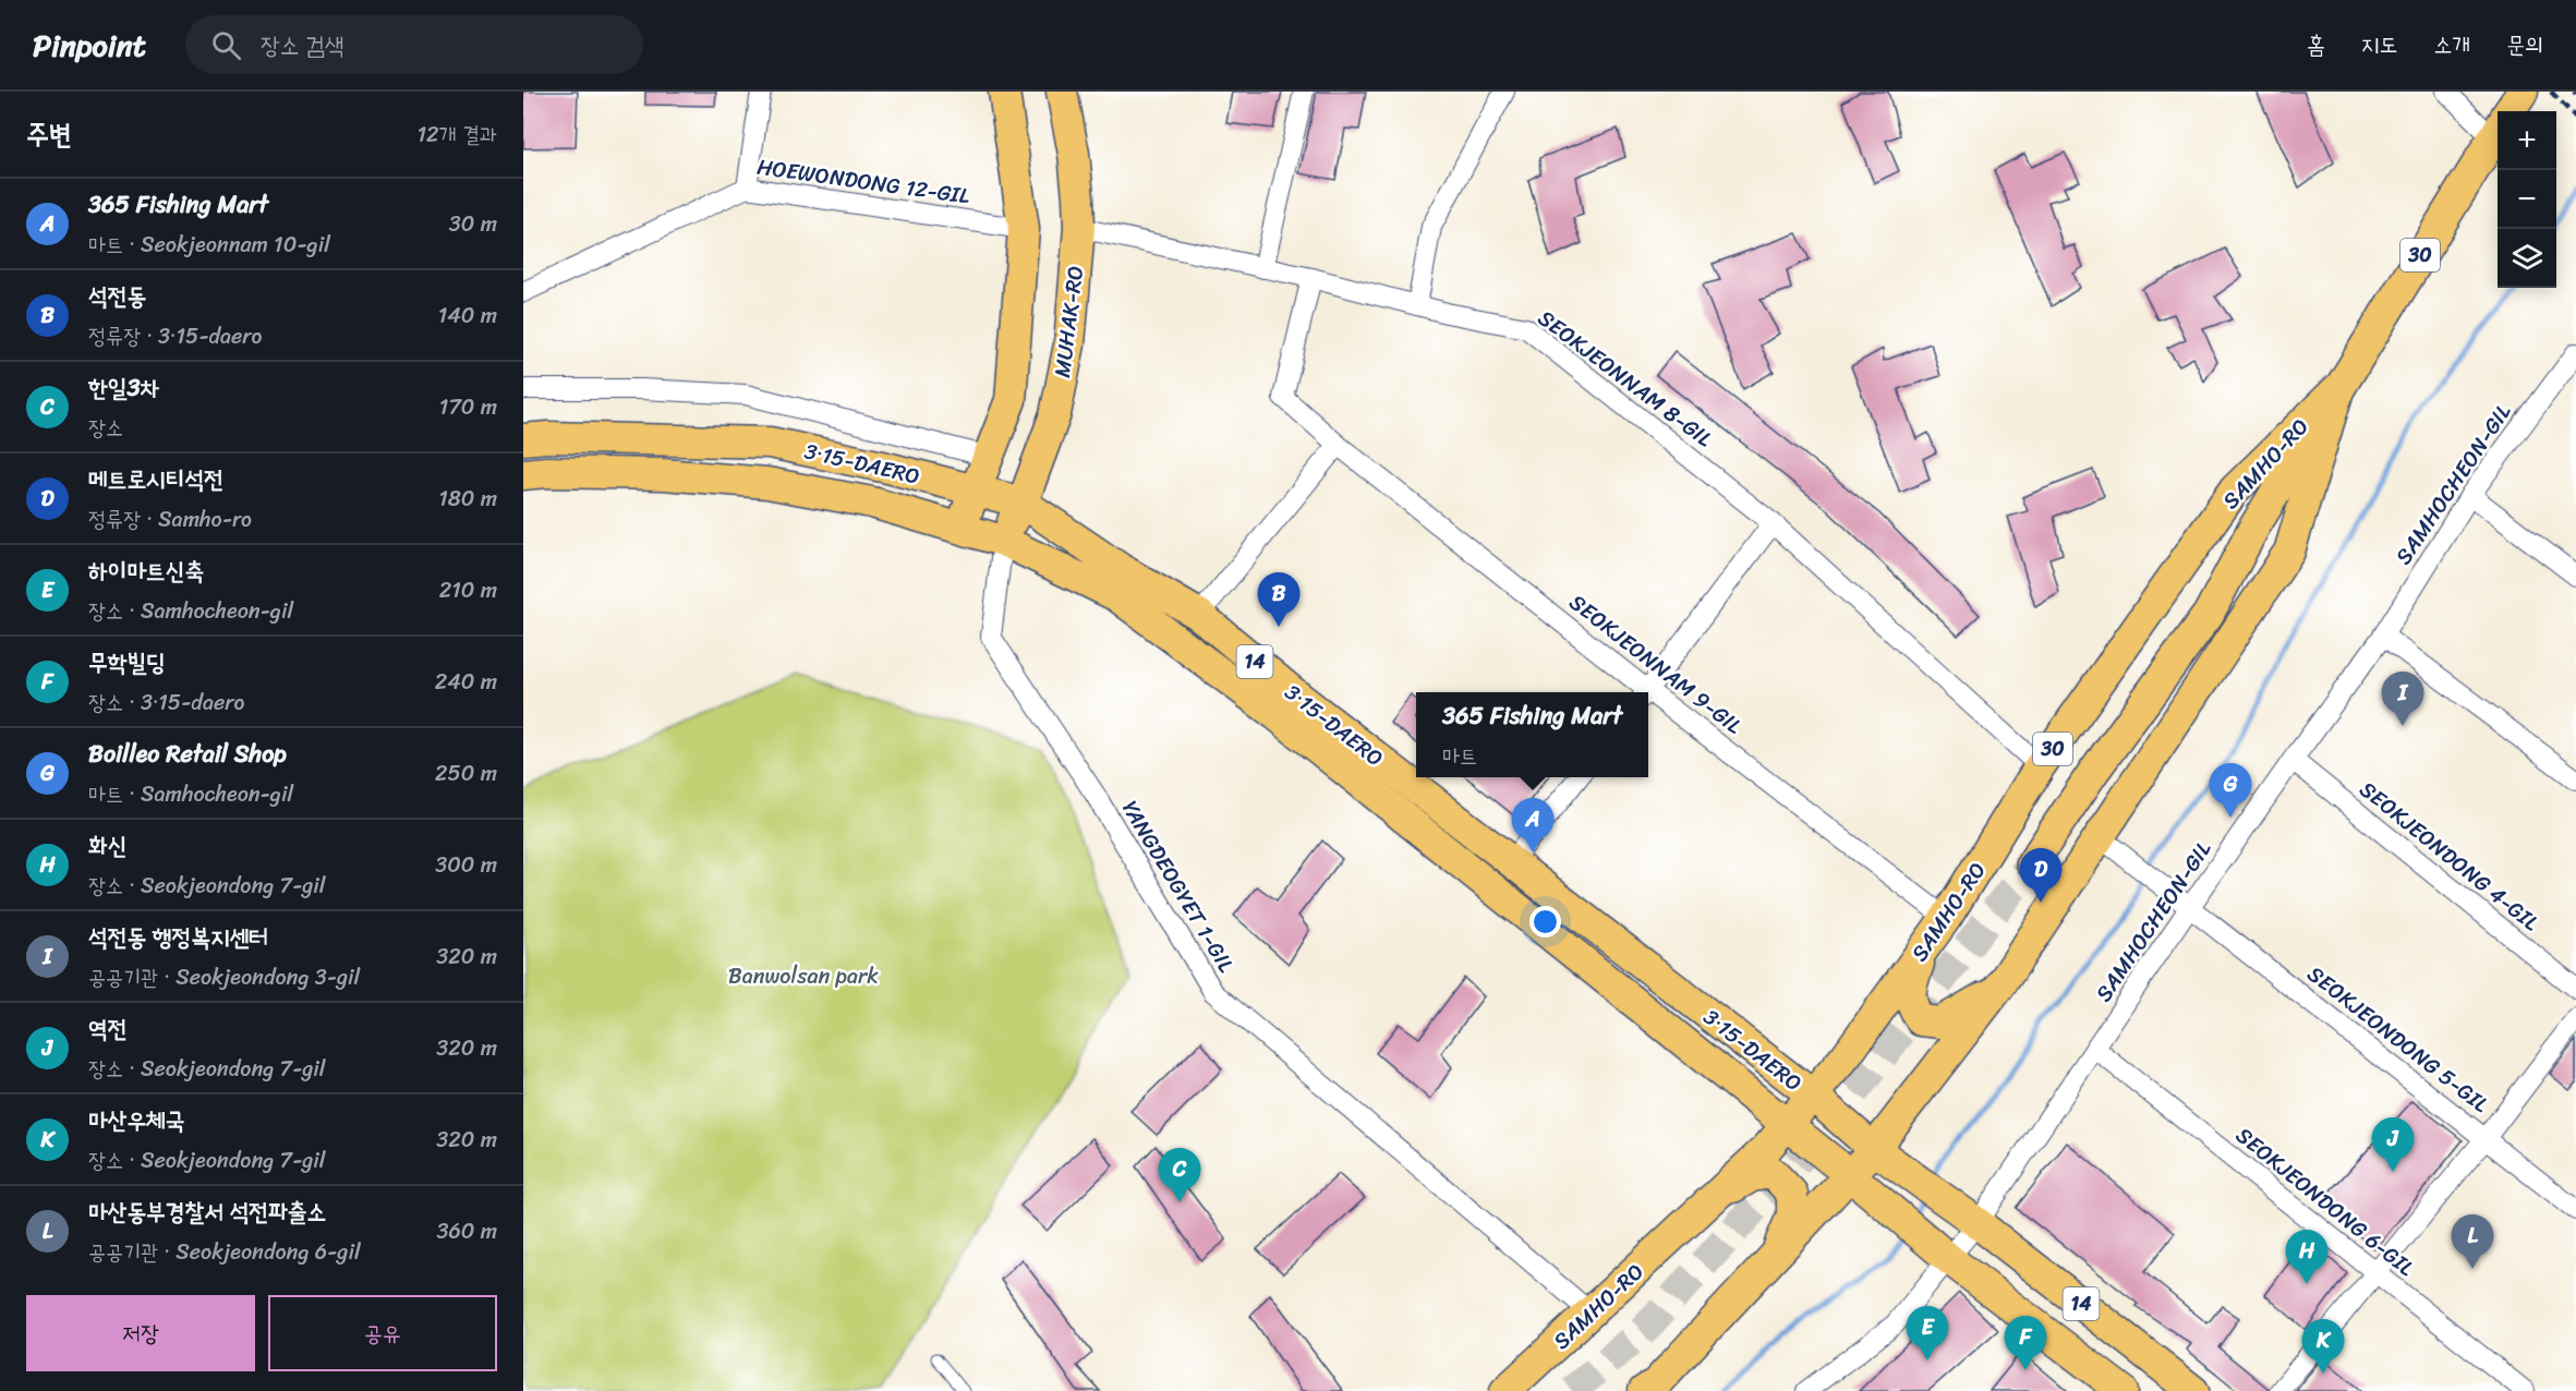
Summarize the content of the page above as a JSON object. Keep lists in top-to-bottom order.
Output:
{
  "streets": {
    "main road": [
      "30",
      "MUHAK-RO",
      "3·15-DAERO",
      "SAMHO-RO",
      "14"
    ],
    "street": [
      "HOEWONDONG 12-GIL",
      "SEOKJEONNAM 8-GIL",
      "SAMHOCHEON-GIL",
      "SEOKJEONNAM 9-GIL",
      "SEOKJEONDONG 4-GIL",
      "YANGDEOGYET 1-GIL",
      "SEOKJEONDONG 5-GIL",
      "SEOKJEONDONG 6-GIL"
    ]
  },
  "crossings": [
    ["MUHAK-RO", "SEOKJEONNAM 8-GIL"],
    ["MUHAK-RO", "3·15-DAERO"],
    ["MUHAK-RO", "YANGDEOGYET 1-GIL"],
    ["SEOKJEONNAM 8-GIL", "SAMHO-RO"],
    ["SEOKJEONNAM 8-GIL", "SEOKJEONNAM 9-GIL"],
    ["3·15-DAERO", "SAMHO-RO"],
    ["3·15-DAERO", "SAMHOCHEON-GIL"],
    ["3·15-DAERO", "YANGDEOGYET 1-GIL"],
    ["SAMHO-RO", "SEOKJEONNAM 9-GIL"],
    ["SAMHO-RO", "YANGDEOGYET 1-GIL"],
    ["SAMHO-RO", "SEOKJEONDONG 5-GIL"],
    ["SAMHOCHEON-GIL", "SEOKJEONDONG 4-GIL"],
    ["SAMHOCHEON-GIL", "SEOKJEONDONG 5-GIL"],
    ["SAMHOCHEON-GIL", "SEOKJEONDONG 6-GIL"]
  ],
  "parks": ["Banwolsan park"],
  "page": {
    "header": "Pinpoint",
    "search": "장소 검색",
    "nav": [
      "홈",
      "지도",
      "소개",
      "문의"
    ],
    "heading": ["주변", "12개 결과"],
    "map_buttons": ["+", "−"],
    "list": [
      {
        "mark": "A",
        "name": "365 Fishing Mart",
        "note": "마트 · Seokjeonnam 10-gil",
        "value": "30 m"
      },
      {
        "mark": "B",
        "name": "석전동",
        "note": "정류장 · 3·15-daero",
        "value": "140 m"
      },
      {
        "mark": "C",
        "name": "한일3차",
        "note": "장소",
        "value": "170 m"
      },
      {
        "mark": "D",
        "name": "메트로시티석전",
        "note": "정류장 · Samho-ro",
        "value": "180 m"
      },
      {
        "mark": "E",
        "name": "하이마트신축",
        "note": "장소 · Samhocheon-gil",
        "value": "210 m"
      },
      {
        "mark": "F",
        "name": "무학빌딩",
        "note": "장소 · 3·15-daero",
        "value": "240 m"
      },
      {
        "mark": "G",
        "name": "Boilleo Retail Shop",
        "note": "마트 · Samhocheon-gil",
        "value": "250 m"
      },
      {
        "mark": "H",
        "name": "화신",
        "note": "장소 · Seokjeondong 7-gil",
        "value": "300 m"
      },
      {
        "mark": "I",
        "name": "석전동 행정복지센터",
        "note": "공공기관 · Seokjeondong 3-gil",
        "value": "320 m"
      },
      {
        "mark": "J",
        "name": "역전",
        "note": "장소 · Seokjeondong 7-gil",
        "value": "320 m"
      },
      {
        "mark": "K",
        "name": "마산우체국",
        "note": "장소 · Seokjeondong 7-gil",
        "value": "320 m"
      },
      {
        "mark": "L",
        "name": "마산동부경찰서 석전파출소",
        "note": "공공기관 · Seokjeondong 6-gil",
        "value": "360 m"
      }
    ],
    "pins": [
      "B",
      "I",
      "G",
      "A",
      "D",
      "J",
      "C",
      "L",
      "H",
      "E",
      "F",
      "K"
    ],
    "popup": ["365 Fishing Mart", "마트"],
    "buttons": ["저장", "공유"]
  }
}
